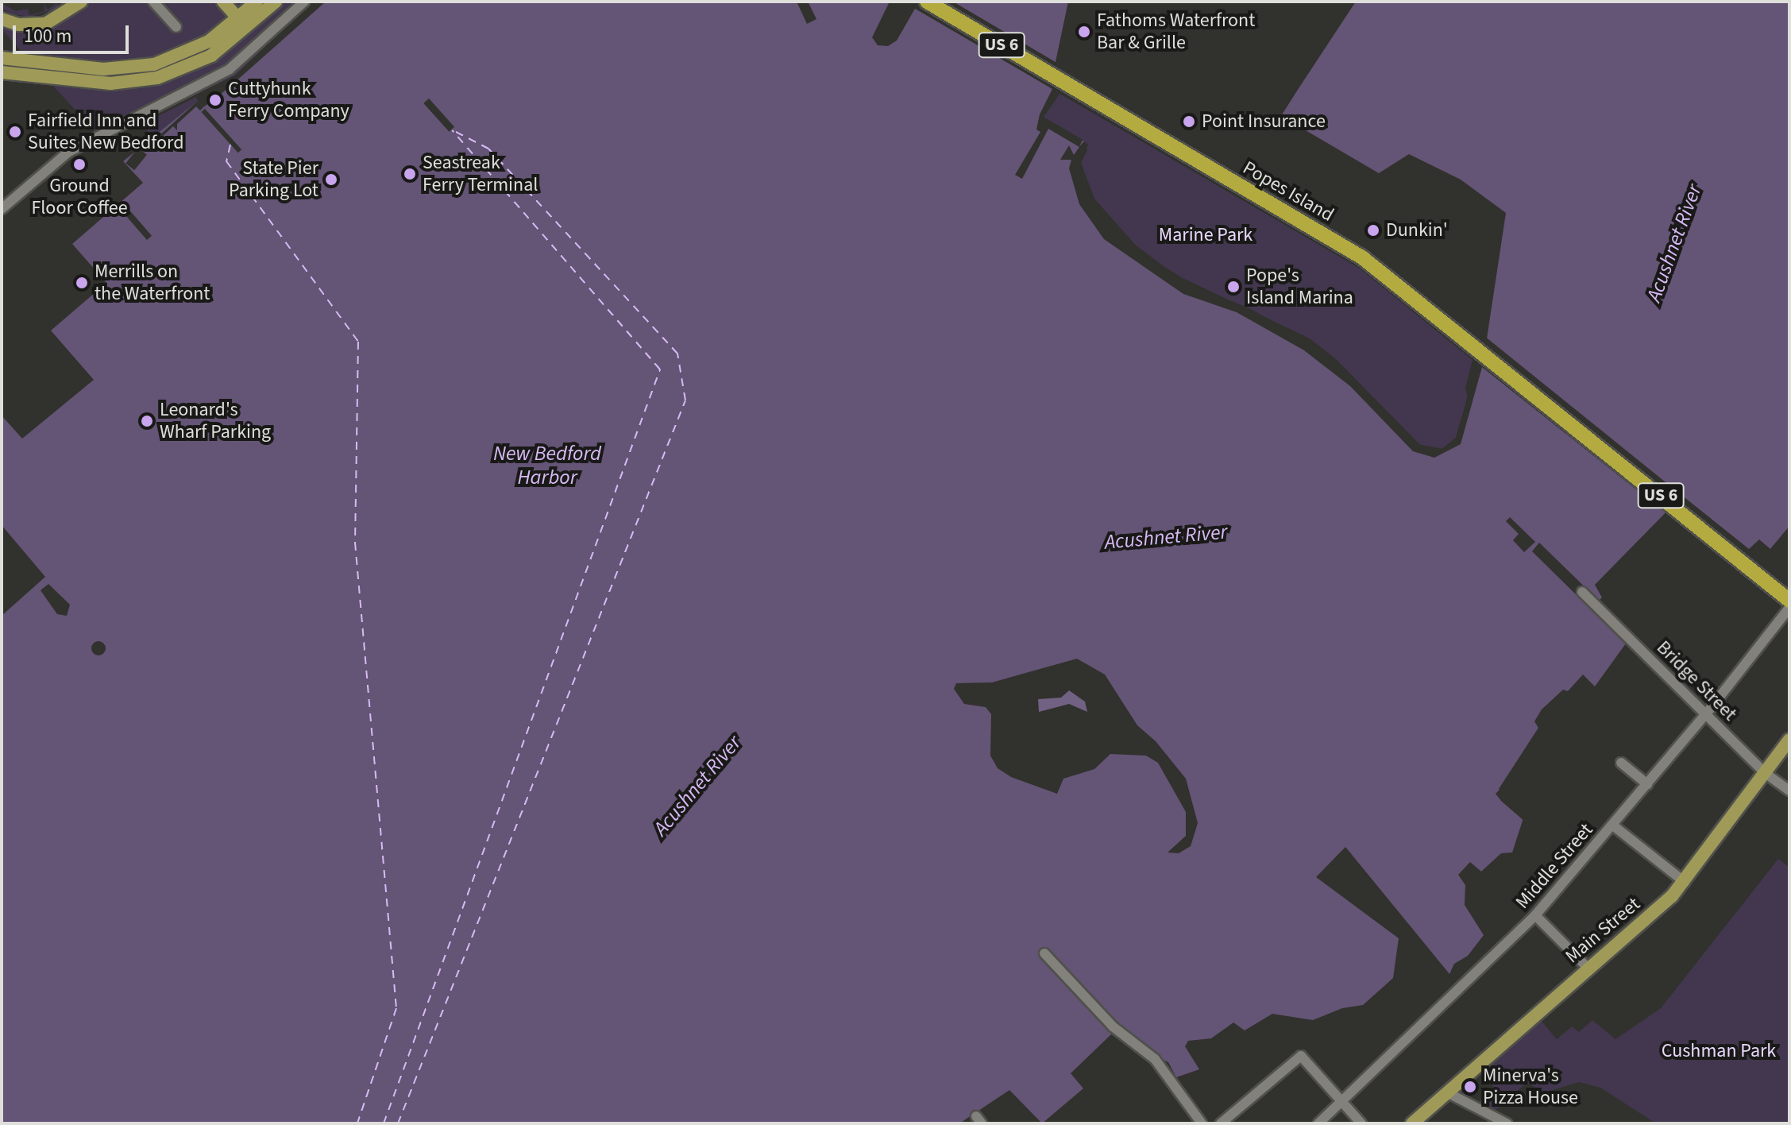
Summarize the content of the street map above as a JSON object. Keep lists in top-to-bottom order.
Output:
{
  "streets": {
    "highway": ["US 6", "Popes Island"],
    "main road": ["Main Street"],
    "street": ["Bridge Street", "Middle Street"]
  },
  "crossings": [
    ["Bridge Street", "Middle Street"],
    ["Bridge Street", "Main Street"]
  ],
  "water": ["Acushnet River", "New Bedford Harbor"],
  "parks": ["Marine Park", "Cushman Park"],
  "places": [
    "Fathoms Waterfront Bar & Grille",
    "Cuttyhunk Ferry Company",
    "Point Insurance",
    "Fairfield Inn and Suites New Bedford",
    "Ground Floor Coffee",
    "Seastreak Ferry Terminal",
    "State Pier Parking Lot",
    "Dunkin'",
    "Merrills on the Waterfront",
    "Pope's Island Marina",
    "Leonard's Wharf Parking",
    "Minerva's Pizza House"
  ],
  "scale_bar": "100 m"
}
